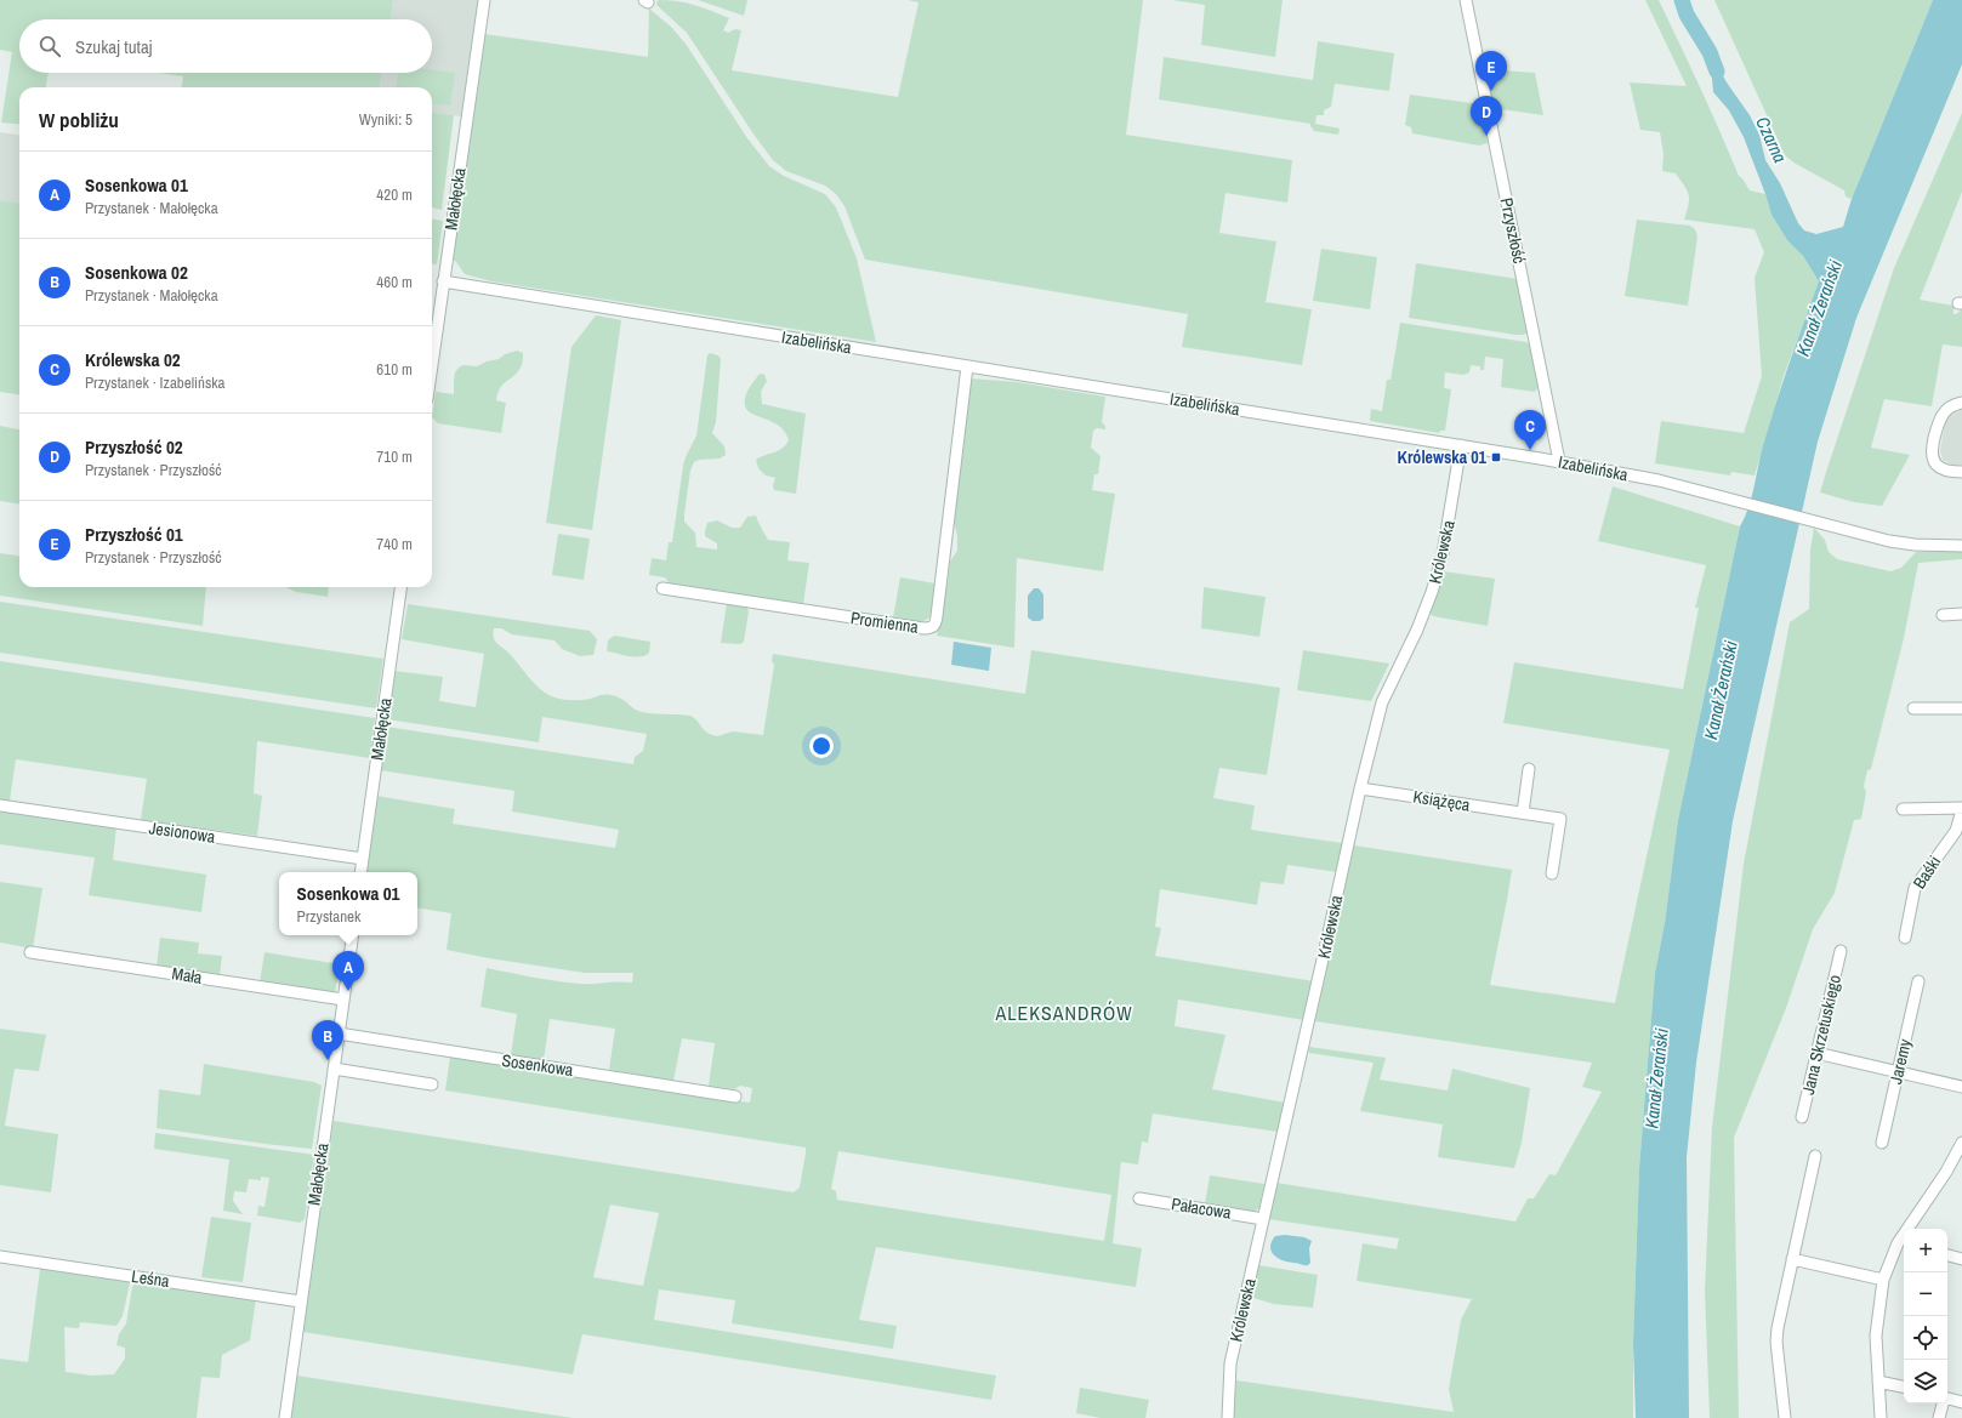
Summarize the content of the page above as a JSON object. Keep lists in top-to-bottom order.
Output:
{
  "streets": {
    "street": [
      "Małołęcka",
      "Przyszłość",
      "Izabelińska",
      "Królewska",
      "Promienna",
      "Książęca",
      "Jesionowa",
      "Baśki",
      "Mała",
      "Jana Skrzetuskiego",
      "Jaremy",
      "Sosenkowa",
      "Pałacowa",
      "Leśna"
    ]
  },
  "crossings": [
    ["Małołęcka", "Izabelińska"],
    ["Małołęcka", "Jesionowa"],
    ["Małołęcka", "Mała"],
    ["Małołęcka", "Sosenkowa"],
    ["Małołęcka", "Leśna"],
    ["Przyszłość", "Izabelińska"],
    ["Izabelińska", "Królewska"],
    ["Izabelińska", "Promienna"],
    ["Królewska", "Książęca"],
    ["Królewska", "Pałacowa"]
  ],
  "districts": ["ALEKSANDRÓW"],
  "water": ["Czarna", "Kanał Żerański"],
  "places": {
    "transit": ["Królewska 01"]
  },
  "page": {
    "search": "Szukaj tutaj",
    "pins": [
      "E",
      "D",
      "C",
      "A",
      "B"
    ],
    "heading": ["W pobliżu", "Wyniki: 5"],
    "list": [
      {
        "mark": "A",
        "name": "Sosenkowa 01",
        "note": "Przystanek · Małołęcka",
        "value": "420 m"
      },
      {
        "mark": "B",
        "name": "Sosenkowa 02",
        "note": "Przystanek · Małołęcka",
        "value": "460 m"
      },
      {
        "mark": "C",
        "name": "Królewska 02",
        "note": "Przystanek · Izabelińska",
        "value": "610 m"
      },
      {
        "mark": "D",
        "name": "Przyszłość 02",
        "note": "Przystanek · Przyszłość",
        "value": "710 m"
      },
      {
        "mark": "E",
        "name": "Przyszłość 01",
        "note": "Przystanek · Przyszłość",
        "value": "740 m"
      }
    ],
    "popup": ["Sosenkowa 01", "Przystanek"],
    "map_buttons": ["+", "−"]
  }
}
